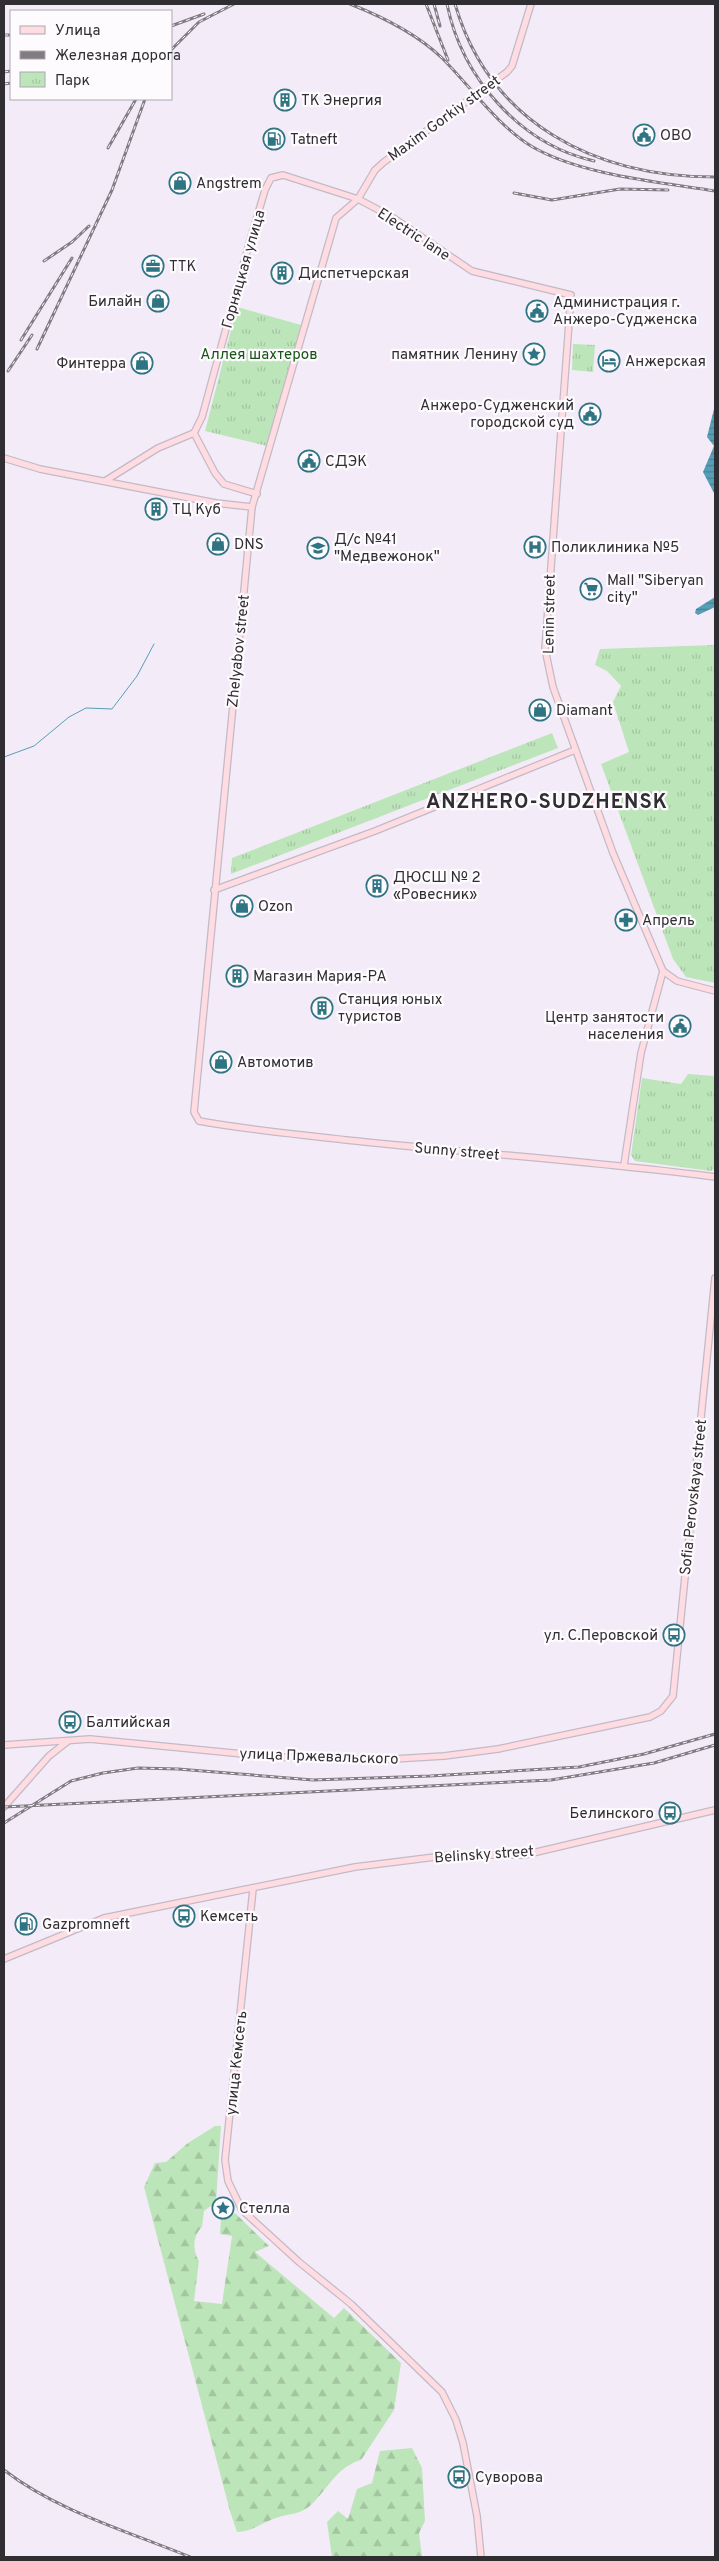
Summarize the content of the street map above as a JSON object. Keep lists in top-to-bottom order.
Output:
{
  "streets": {
    "main road": [
      "Maxim Gorkiy street",
      "Electric lane",
      "Горняцкая улица",
      "Lenin street",
      "Zhelyabov street",
      "Sunny street",
      "Sofia Perovskaya street",
      "улица Пржевальского",
      "Belinsky street",
      "улица Кемсеть"
    ]
  },
  "crossings": [
    ["Maxim Gorkiy street", "Electric lane"],
    ["Maxim Gorkiy street", "Zhelyabov street"],
    ["Electric lane", "Горняцкая улица"],
    ["Electric lane", "Lenin street"],
    ["Electric lane", "Zhelyabov street"],
    ["Zhelyabov street", "Sunny street"],
    ["Sofia Perovskaya street", "улица Пржевальского"],
    ["Belinsky street", "улица Кемсеть"]
  ],
  "districts": ["ANZHERO-SUDZHENSK"],
  "parks": ["Аллея шахтеров"],
  "places": {
    "building": [
      "ТК Энергия",
      "Диспетчерская",
      "ТЦ Куб",
      "ДЮСШ № 2 «Ровесник»",
      "Магазин Мария-РА",
      "Станция юных туристов"
    ],
    "public building": [
      "ОВО",
      "Администрация г. Анжеро-Судженска",
      "Анжеро-Судженский городской суд",
      "СДЭК",
      "Центр занятости населения"
    ],
    "fuel station": ["Tatneft", "Gazpromneft"],
    "shop": [
      "Angstrem",
      "Билайн",
      "Финтерра",
      "DNS",
      "Diamant",
      "Ozon",
      "Автомотив"
    ],
    "office": ["ТТК"],
    "place": ["памятник Ленину", "Стелла"],
    "hotel": ["Анжерская"],
    "hospital": ["Поликлиника №5"],
    "school or university": ["Д/с №41 \"Медвежонок\""],
    "supermarket": ["Mall \"Siberyan city\""],
    "pharmacy": ["Апрель"],
    "bus stop": [
      "ул. С.Перовской",
      "Балтийская",
      "Белинского",
      "Кемсеть",
      "Суворова"
    ]
  },
  "legend": ["Улица", "Железная дорога", "Парк"]
}
